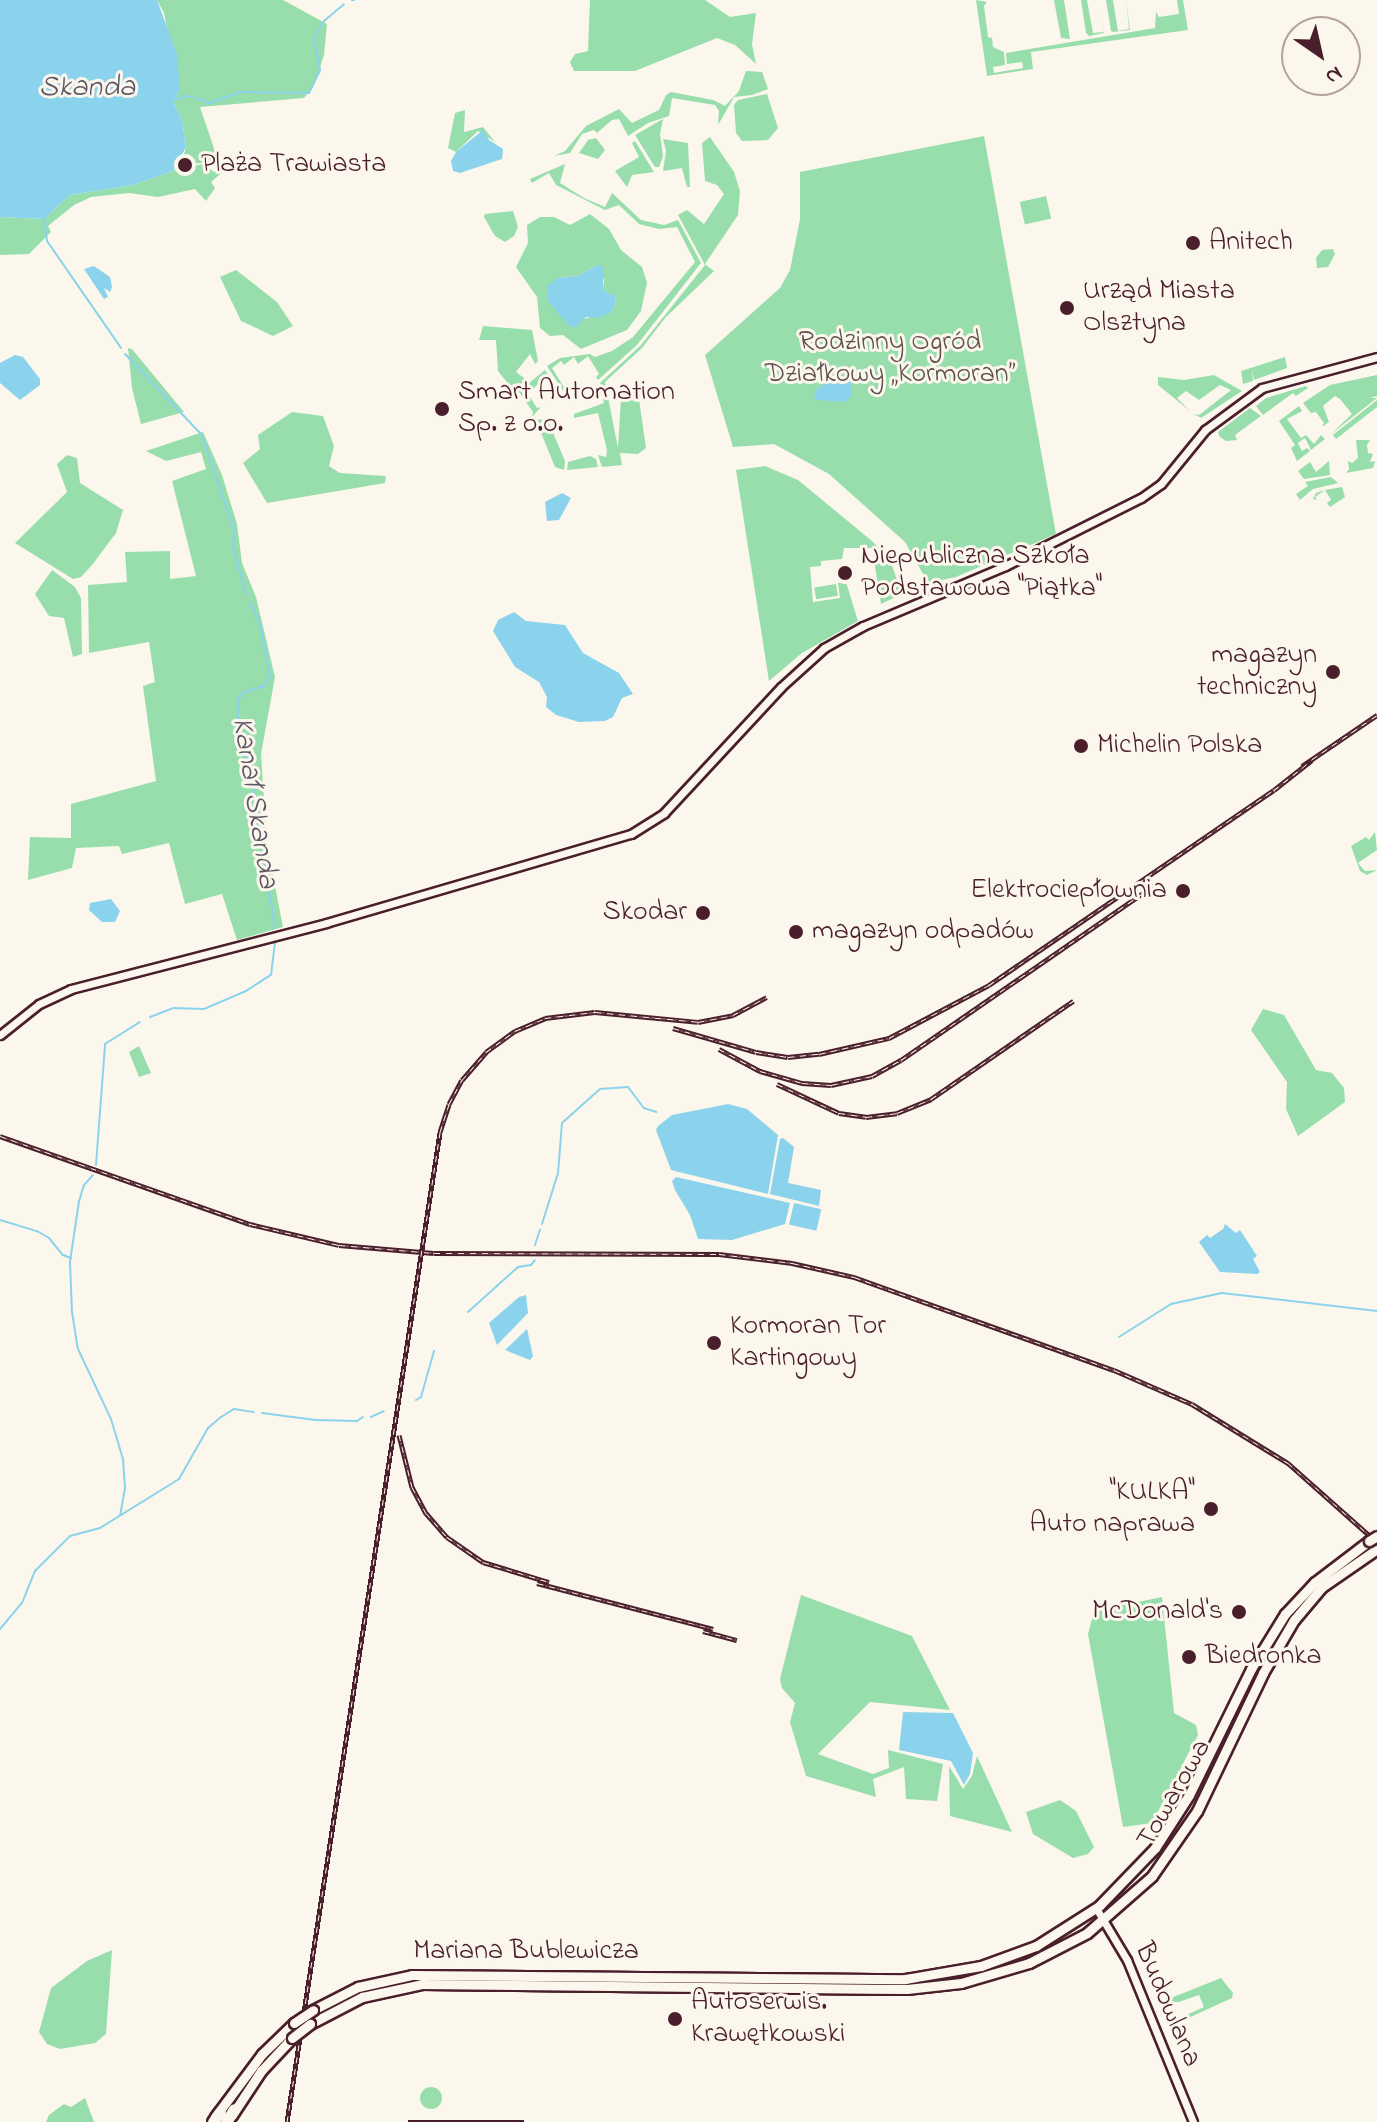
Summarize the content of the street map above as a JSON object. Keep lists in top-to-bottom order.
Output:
{
  "streets": {
    "highway": ["Mariana Bublewicza"],
    "main road": ["Towarowa"],
    "street": ["Budowlana"]
  },
  "crossings": [
    ["Towarowa", "Mariana Bublewicza"],
    ["Towarowa", "Budowlana"]
  ],
  "water": ["Skanda", "Kanał Skanda"],
  "parks": ["Rodzinny Ogród Działkowy „Kormoran”"],
  "places": [
    "Plaża Trawiasta",
    "Anitech",
    "Urząd Miasta Olsztyna",
    "Smart Automation Sp. z o.o.",
    "Niepubliczna Szkoła Podstawowa \"Piątka\"",
    "magazyn techniczny",
    "Michelin Polska",
    "Elektrociepłownia",
    "Skodar",
    "magazyn odpadów",
    "Kormoran Tor Kartingowy",
    "\"KULKA\" Auto naprawa",
    "McDonald's",
    "Biedronka",
    "Autoserwis. Krawętkowski"
  ],
  "north": "bottom right"
}
